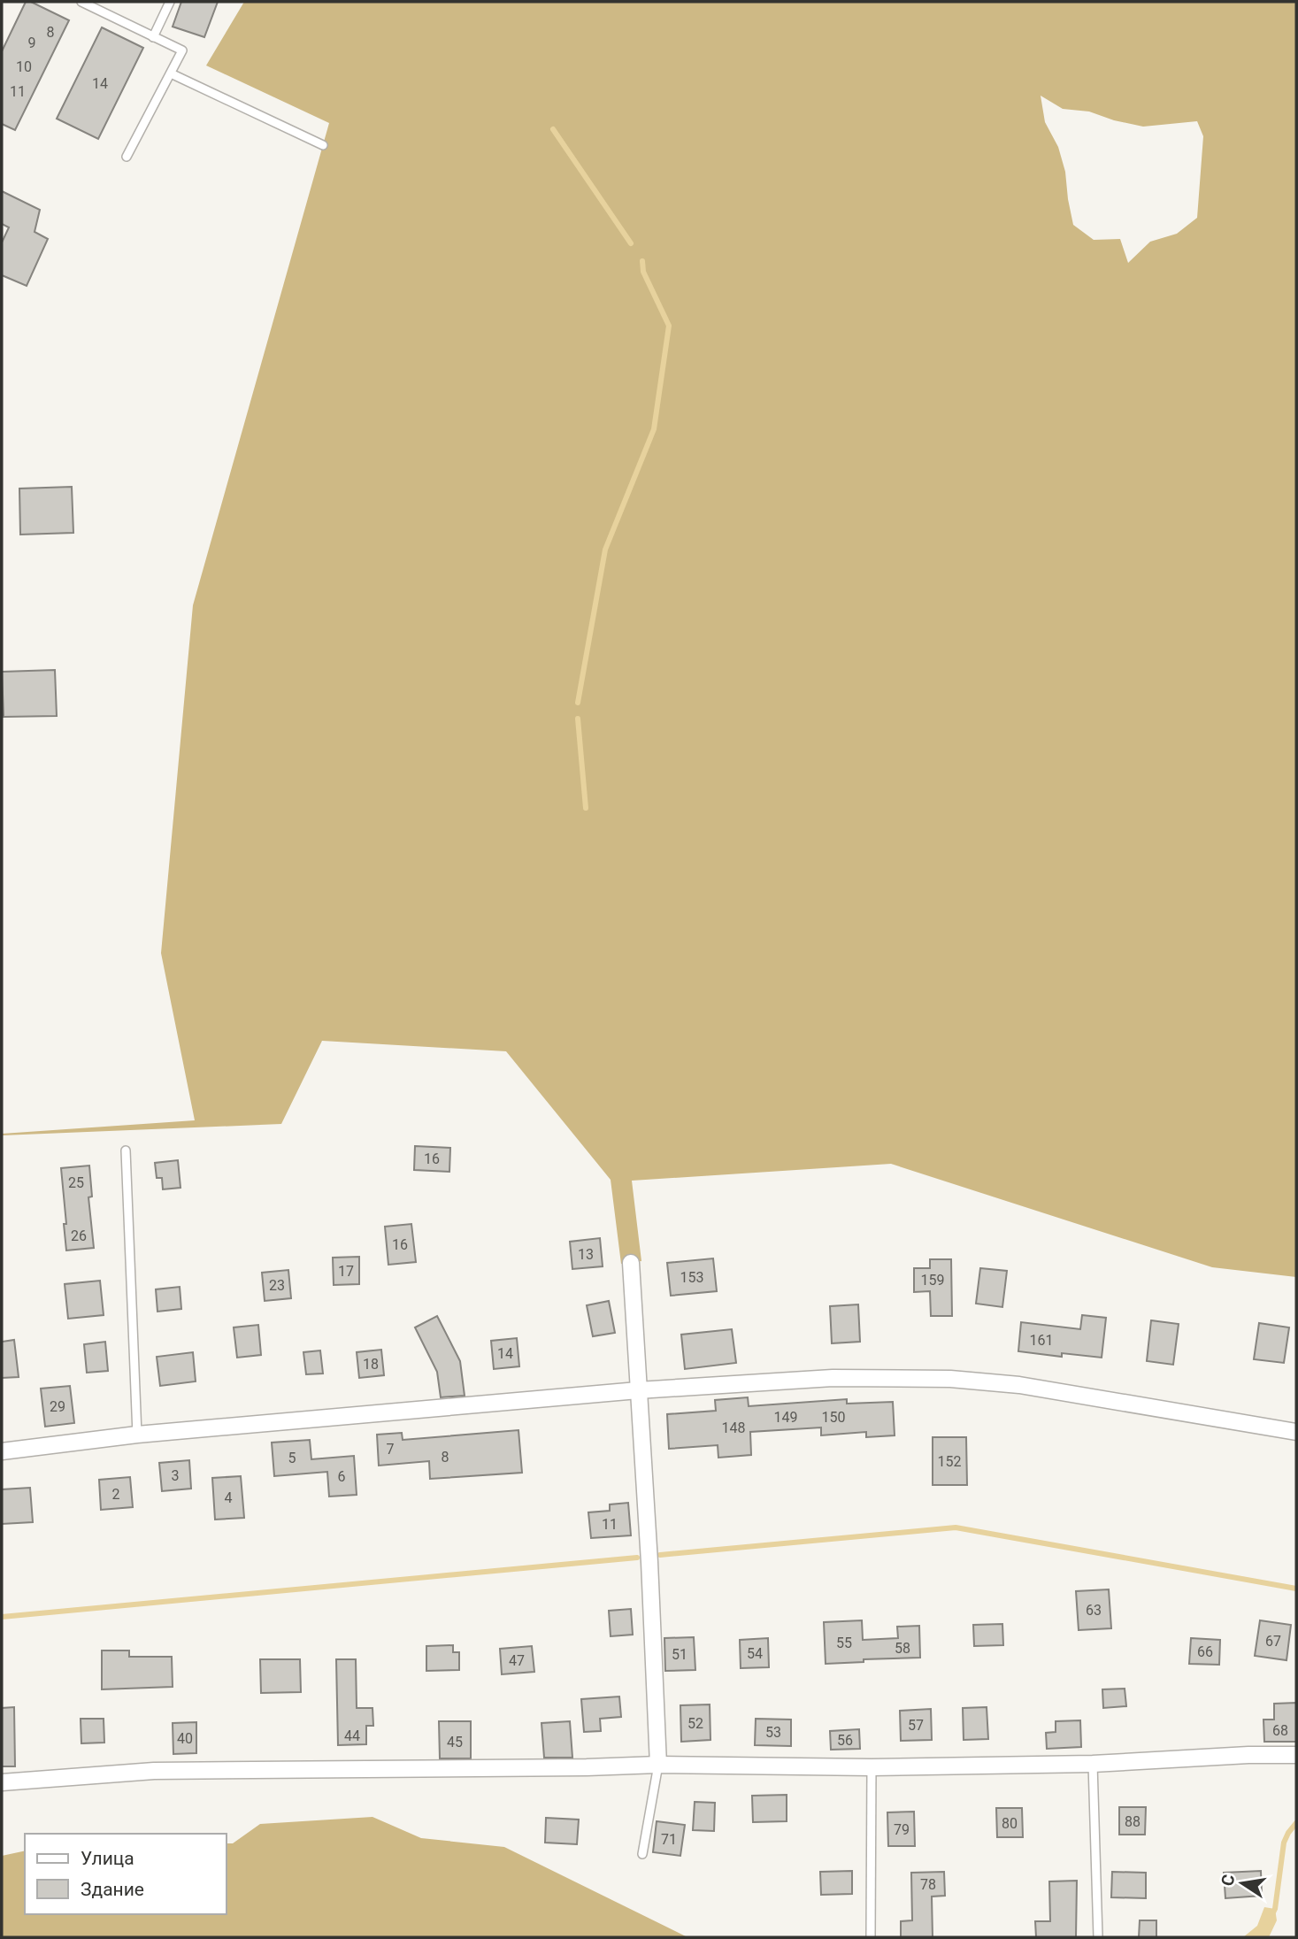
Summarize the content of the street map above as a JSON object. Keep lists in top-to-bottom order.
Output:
{
  "house_numbers": [
    "8",
    "9",
    "10",
    "14",
    "11",
    "16",
    "25",
    "26",
    "16",
    "13",
    "17",
    "153",
    "159",
    "23",
    "161",
    "14",
    "18",
    "29",
    "149",
    "150",
    "148",
    "7",
    "8",
    "5",
    "152",
    "3",
    "6",
    "2",
    "4",
    "11",
    "63",
    "67",
    "55",
    "58",
    "66",
    "54",
    "51",
    "47",
    "52",
    "57",
    "68",
    "53",
    "44",
    "40",
    "56",
    "45",
    "88",
    "80",
    "79",
    "71",
    "78"
  ],
  "legend": ["Улица", "Здание"],
  "north": "left"
}
